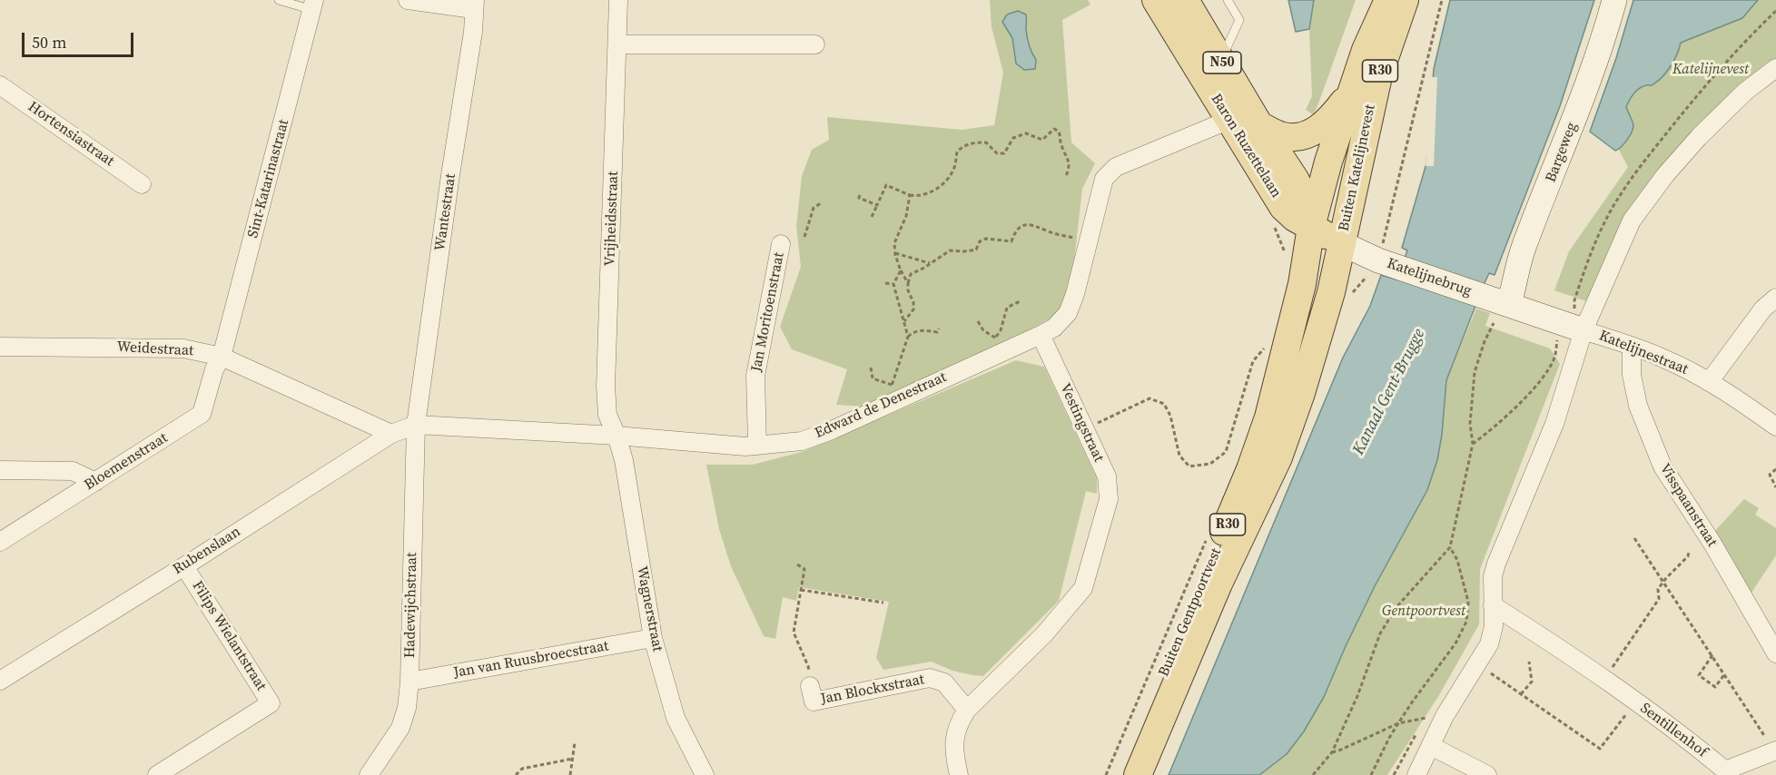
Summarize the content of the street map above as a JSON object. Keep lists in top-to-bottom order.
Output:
{
  "streets": {
    "main road": [
      "N50",
      "R30",
      "Baron Ruzettelaan",
      "Buiten Katelijnevest",
      "Buiten Gentpoortvest"
    ],
    "street": [
      "Hortensiastraat",
      "Bargeweg",
      "Sint-Katarinastraat",
      "Wantestraat",
      "Vrijheidsstraat",
      "Katelijnebrug",
      "Jan Moritoenstraat",
      "Weidestraat",
      "Katelijnestraat",
      "Edward de Denestraat",
      "Vestingstraat",
      "Bloemenstraat",
      "Visspaanstraat",
      "Rubenslaan",
      "Hadewijchstraat",
      "Wagnerstraat",
      "Filips Wielantstraat",
      "Jan van Ruusbroecstraat",
      "Jan Blockxstraat",
      "Sentillenhof"
    ]
  },
  "crossings": [
    ["R30", "Baron Ruzettelaan"],
    ["R30", "Buiten Katelijnevest"],
    ["Baron Ruzettelaan", "Buiten Katelijnevest"],
    ["Baron Ruzettelaan", "Katelijnebrug"],
    ["Baron Ruzettelaan", "Buiten Gentpoortvest"],
    ["Bargeweg", "Katelijnestraat"],
    ["Buiten Katelijnevest", "Buiten Gentpoortvest"],
    ["Sint-Katarinastraat", "Weidestraat"],
    ["Sint-Katarinastraat", "Bloemenstraat"],
    ["Wantestraat", "Rubenslaan"],
    ["Wantestraat", "Hadewijchstraat"],
    ["Vrijheidsstraat", "Edward de Denestraat"],
    ["Vrijheidsstraat", "Wagnerstraat"],
    ["Katelijnebrug", "Katelijnestraat"],
    ["Jan Moritoenstraat", "Edward de Denestraat"],
    ["Weidestraat", "Bloemenstraat"],
    ["Weidestraat", "Rubenslaan"],
    ["Katelijnestraat", "Visspaanstraat"],
    ["Edward de Denestraat", "Vestingstraat"],
    ["Edward de Denestraat", "Wagnerstraat"],
    ["Vestingstraat", "Jan Blockxstraat"],
    ["Rubenslaan", "Hadewijchstraat"],
    ["Rubenslaan", "Filips Wielantstraat"],
    ["Hadewijchstraat", "Jan van Ruusbroecstraat"],
    ["Wagnerstraat", "Jan van Ruusbroecstraat"]
  ],
  "water": ["Kanaal Gent-Brugge"],
  "parks": ["Katelijnevest", "Gentpoortvest"],
  "scale_bar": "50 m"
}
